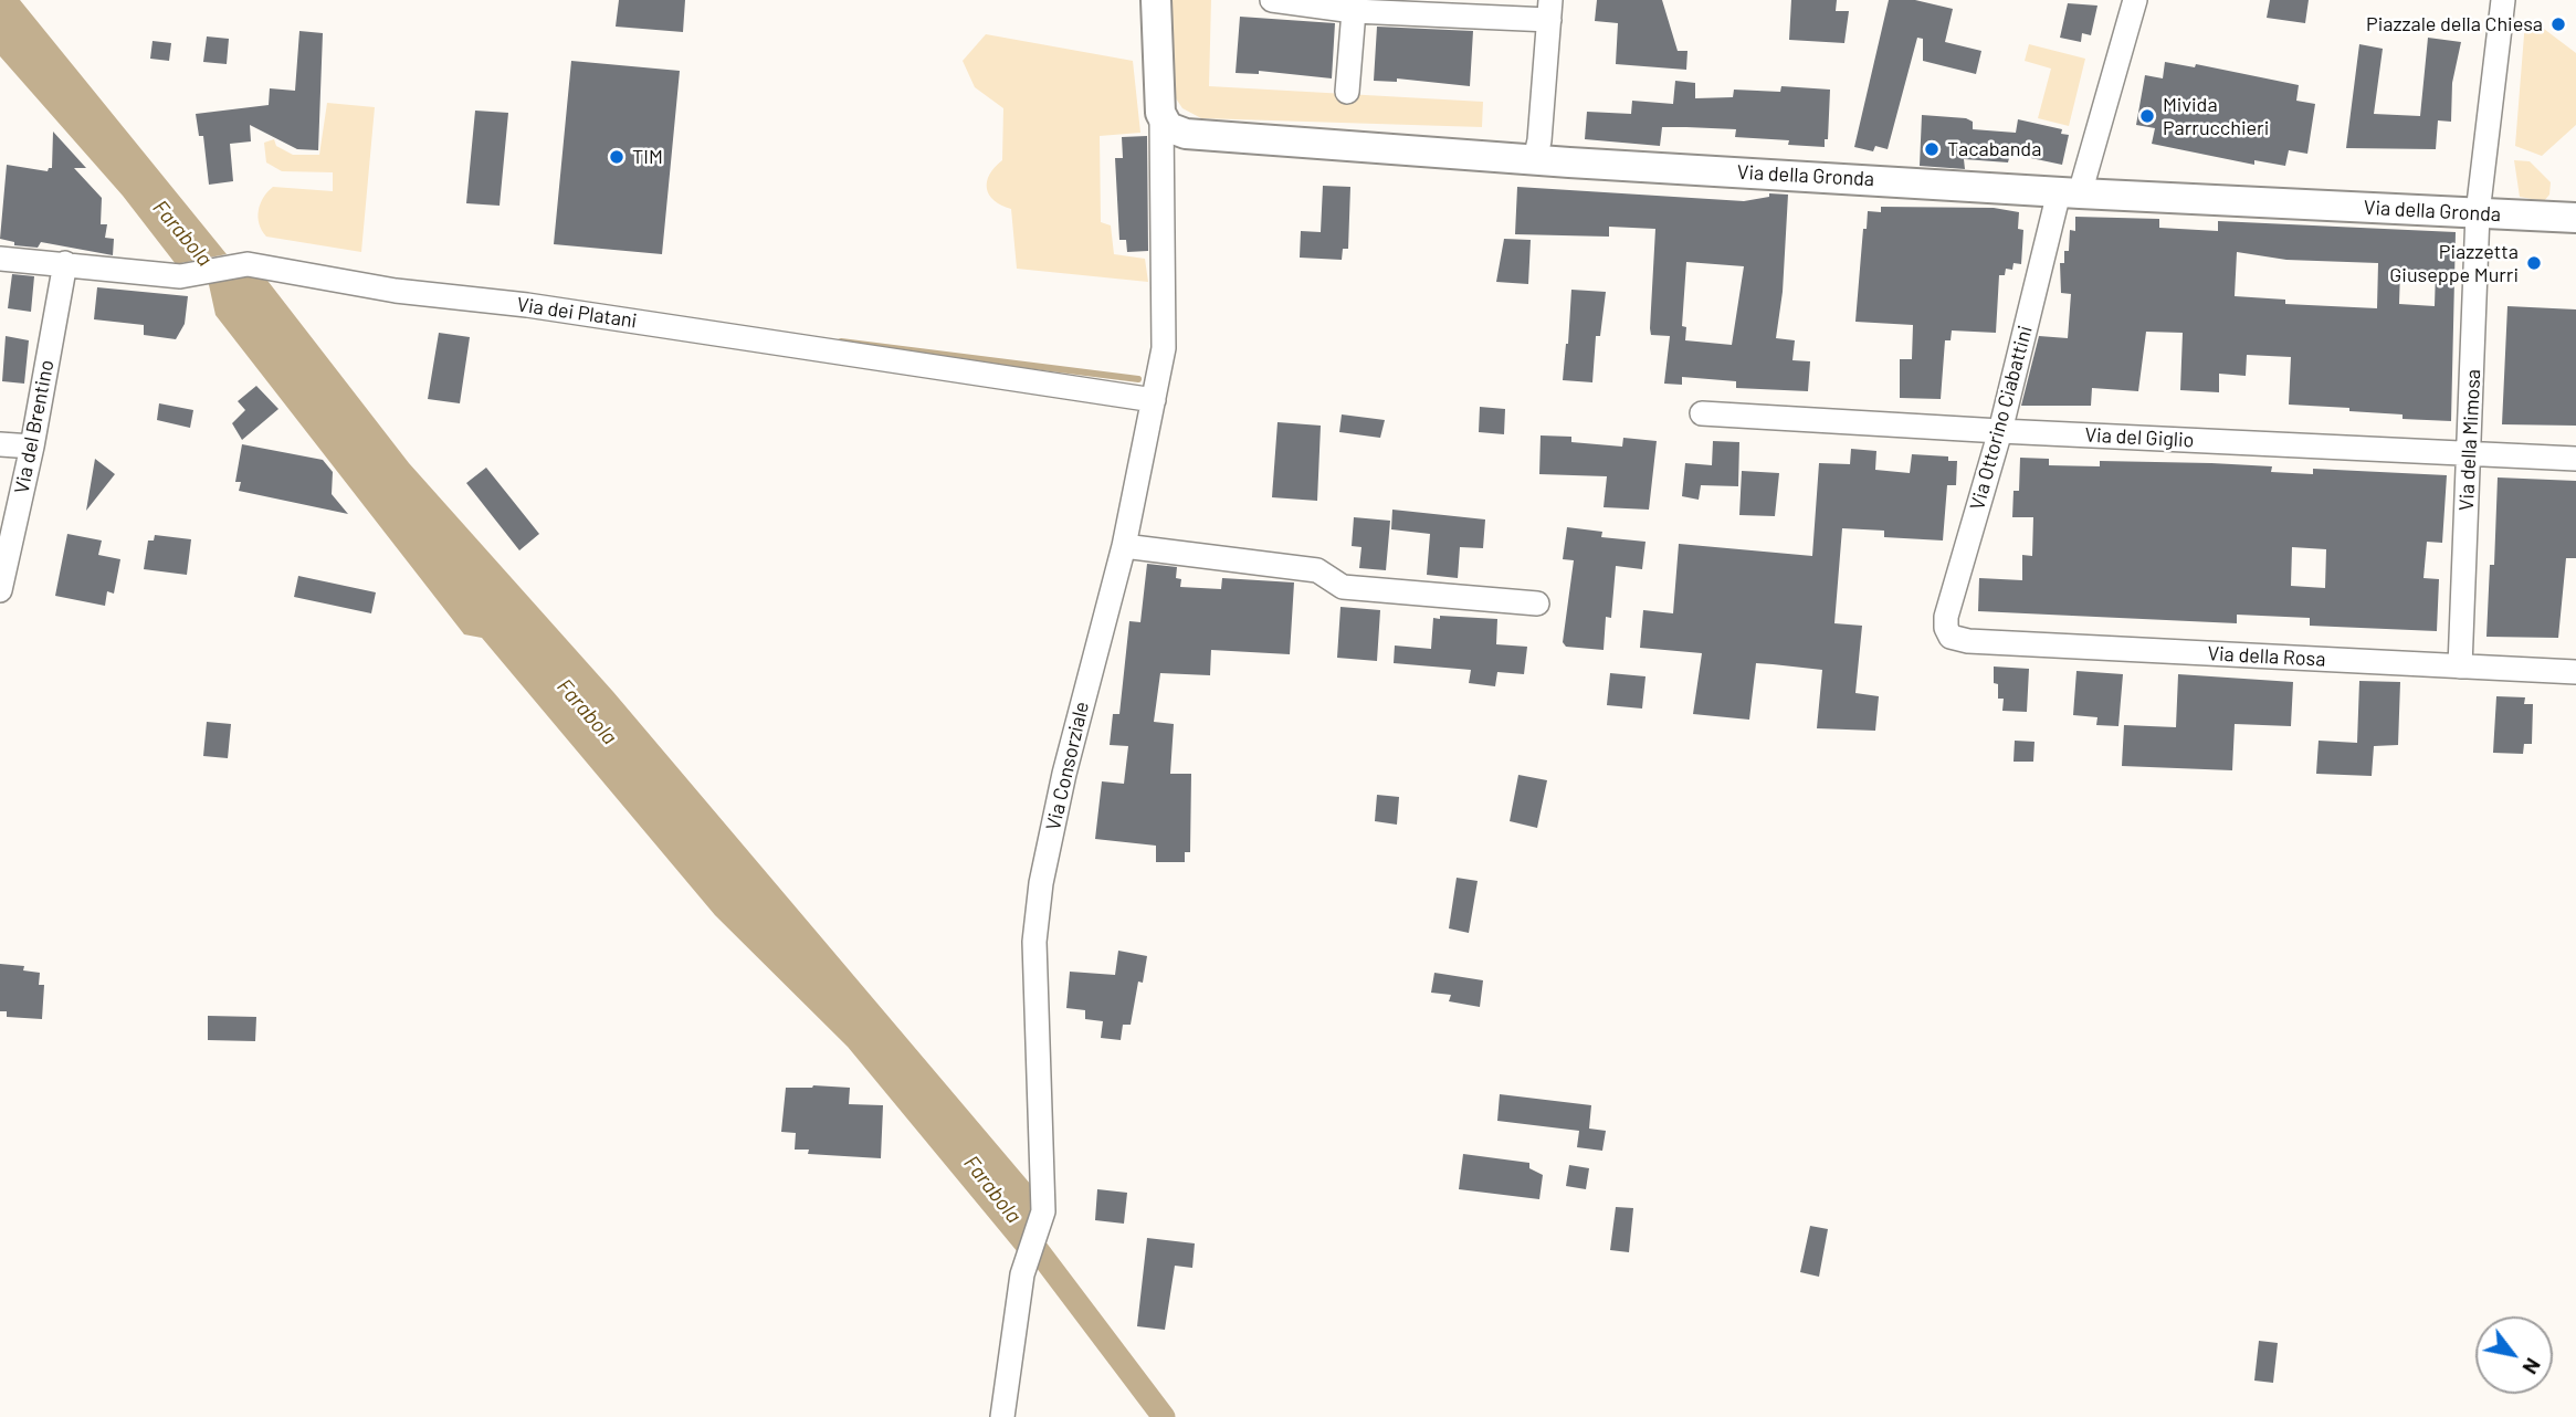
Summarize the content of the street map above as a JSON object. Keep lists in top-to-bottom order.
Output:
{
  "streets": {
    "street": [
      "Via della Gronda",
      "Via dei Platani",
      "Via Ottorino Ciabattini",
      "Via del Brentino",
      "Via del Giglio",
      "Via della Mimosa",
      "Via della Rosa",
      "Via Consorziale"
    ]
  },
  "crossings": [
    ["Via della Gronda", "Via Ottorino Ciabattini"],
    ["Via della Gronda", "Via della Mimosa"],
    ["Via della Gronda", "Via Consorziale"],
    ["Via dei Platani", "Via del Brentino"],
    ["Via dei Platani", "Via Consorziale"],
    ["Via Ottorino Ciabattini", "Via del Giglio"],
    ["Via Ottorino Ciabattini", "Via della Rosa"],
    ["Via del Giglio", "Via della Mimosa"],
    ["Via della Mimosa", "Via della Rosa"]
  ],
  "water": ["Farabola"],
  "places": [
    "Piazzale della Chiesa",
    "Mivida Parrucchieri",
    "Tacabanda",
    "TIM",
    "Piazzetta Giuseppe Murri"
  ],
  "north": "bottom right"
}
